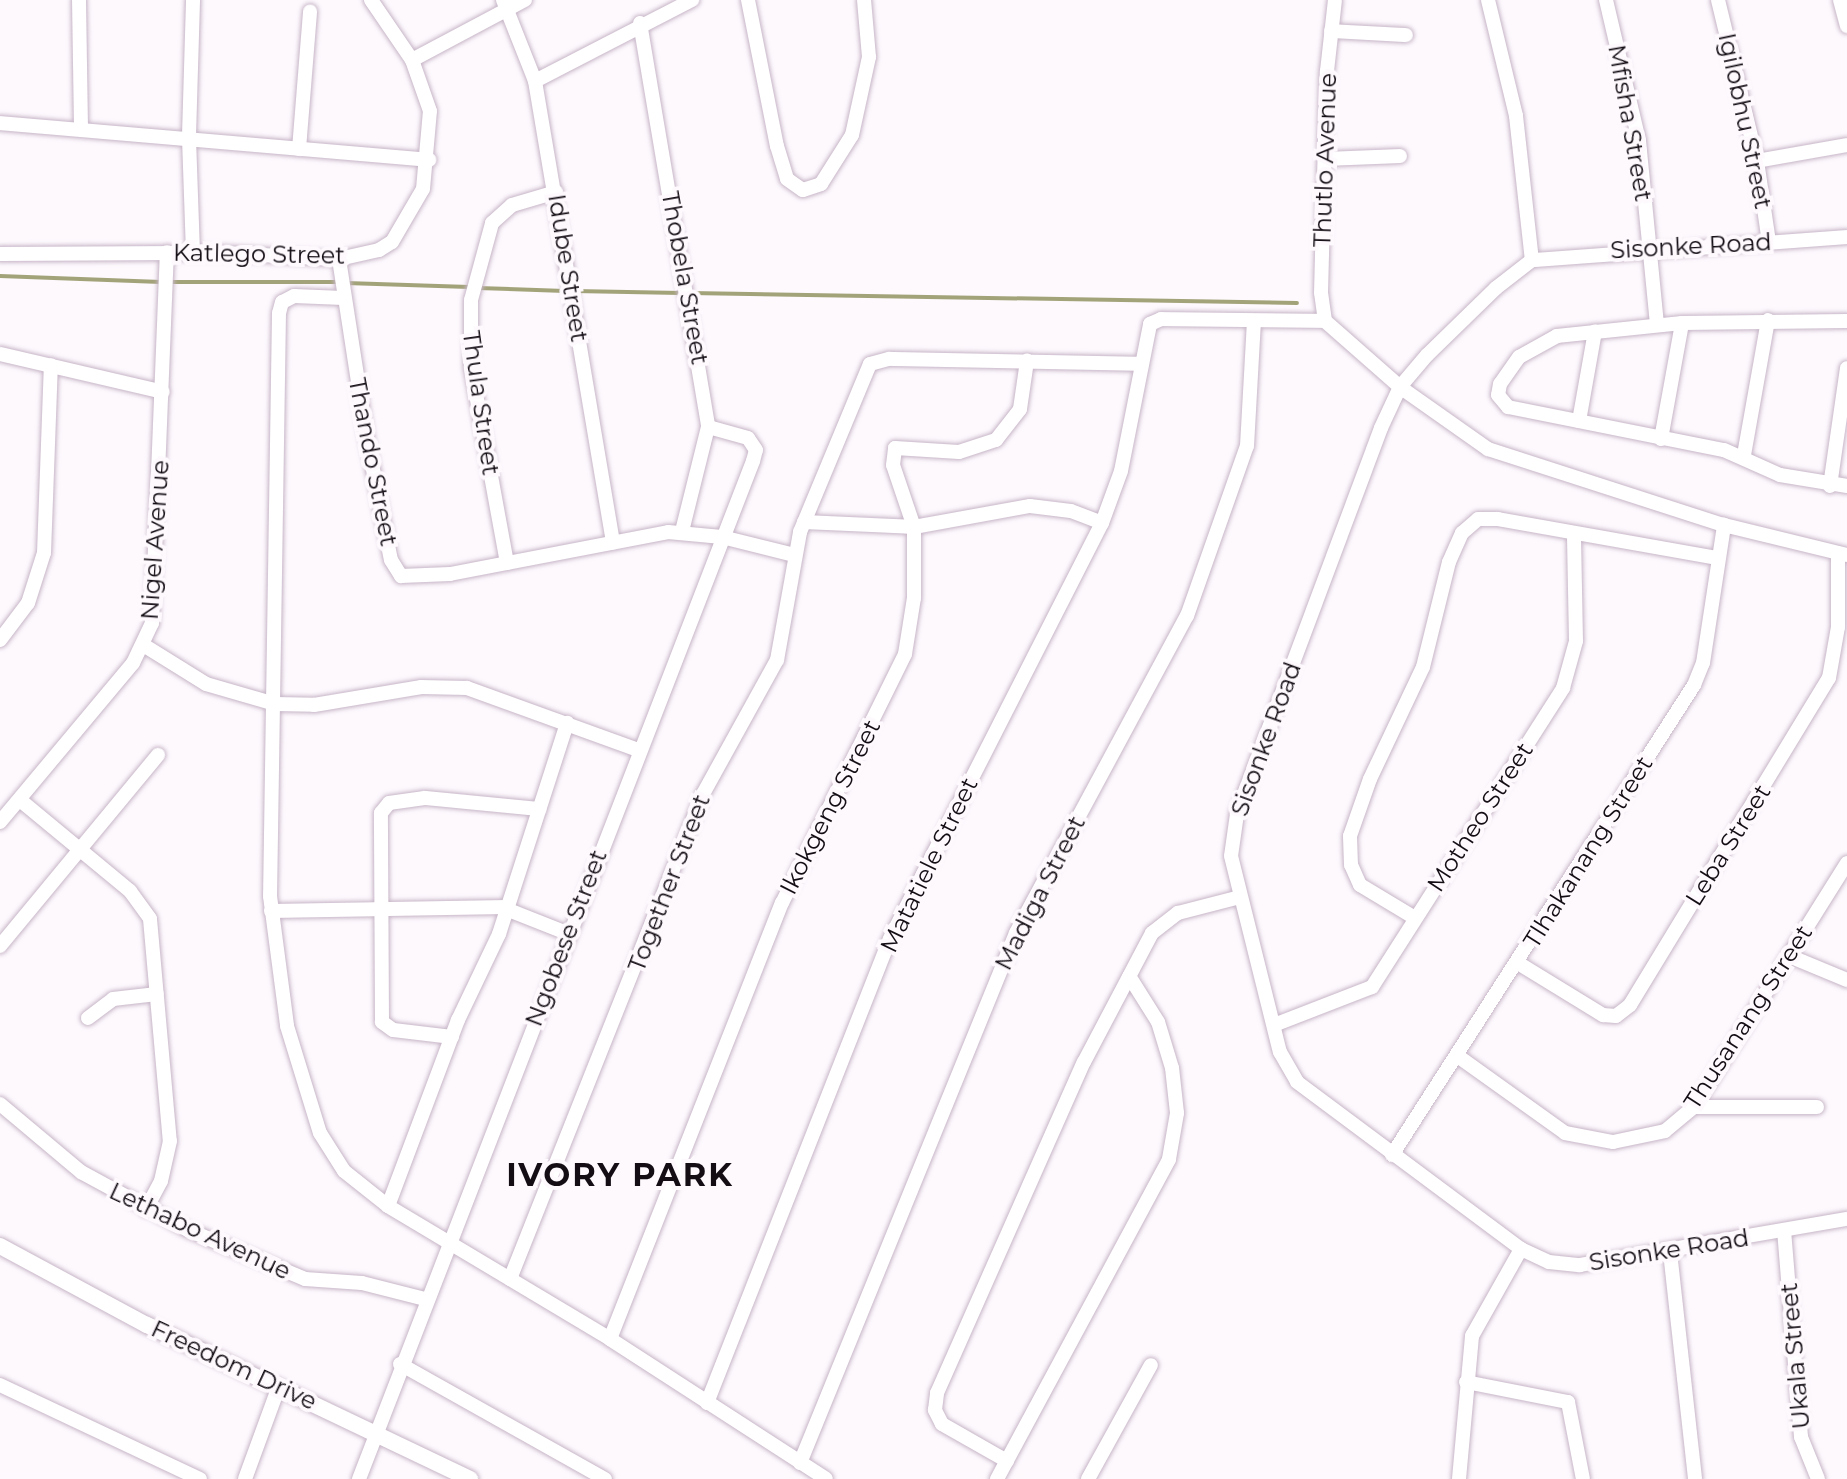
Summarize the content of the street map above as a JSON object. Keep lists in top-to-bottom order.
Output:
{
  "streets": {
    "street": [
      "Igilobhu Street",
      "Mfisha Street",
      "Thutlo Avenue",
      "Sisonke Road",
      "Katlego Street",
      "Idube Street",
      "Thobela Street",
      "Thula Street",
      "Thando Street",
      "Nigel Avenue",
      "Ikokgeng Street",
      "Motheo Street",
      "Leba Street",
      "Tlhakanang Street",
      "Matatiele Street",
      "Together Street",
      "Madiga Street",
      "Ngobese Street",
      "Thusanang Street",
      "Lethabo Avenue",
      "Ukala Street",
      "Freedom Drive"
    ]
  },
  "crossings": [
    ["Igilobhu Street", "Sisonke Road"],
    ["Mfisha Street", "Sisonke Road"],
    ["Sisonke Road", "Motheo Street"],
    ["Sisonke Road", "Tlhakanang Street"],
    ["Sisonke Road", "Ukala Street"],
    ["Katlego Street", "Thando Street"],
    ["Katlego Street", "Nigel Avenue"],
    ["Idube Street", "Thula Street"],
    ["Idube Street", "Thando Street"],
    ["Thobela Street", "Thando Street"],
    ["Thobela Street", "Ngobese Street"],
    ["Thula Street", "Thando Street"],
    ["Thando Street", "Ngobese Street"],
    ["Ikokgeng Street", "Together Street"],
    ["Leba Street", "Tlhakanang Street"],
    ["Tlhakanang Street", "Thusanang Street"],
    ["Matatiele Street", "Madiga Street"],
    ["Ngobese Street", "Lethabo Avenue"],
    ["Ngobese Street", "Freedom Drive"]
  ],
  "districts": ["IVORY PARK"]
}
